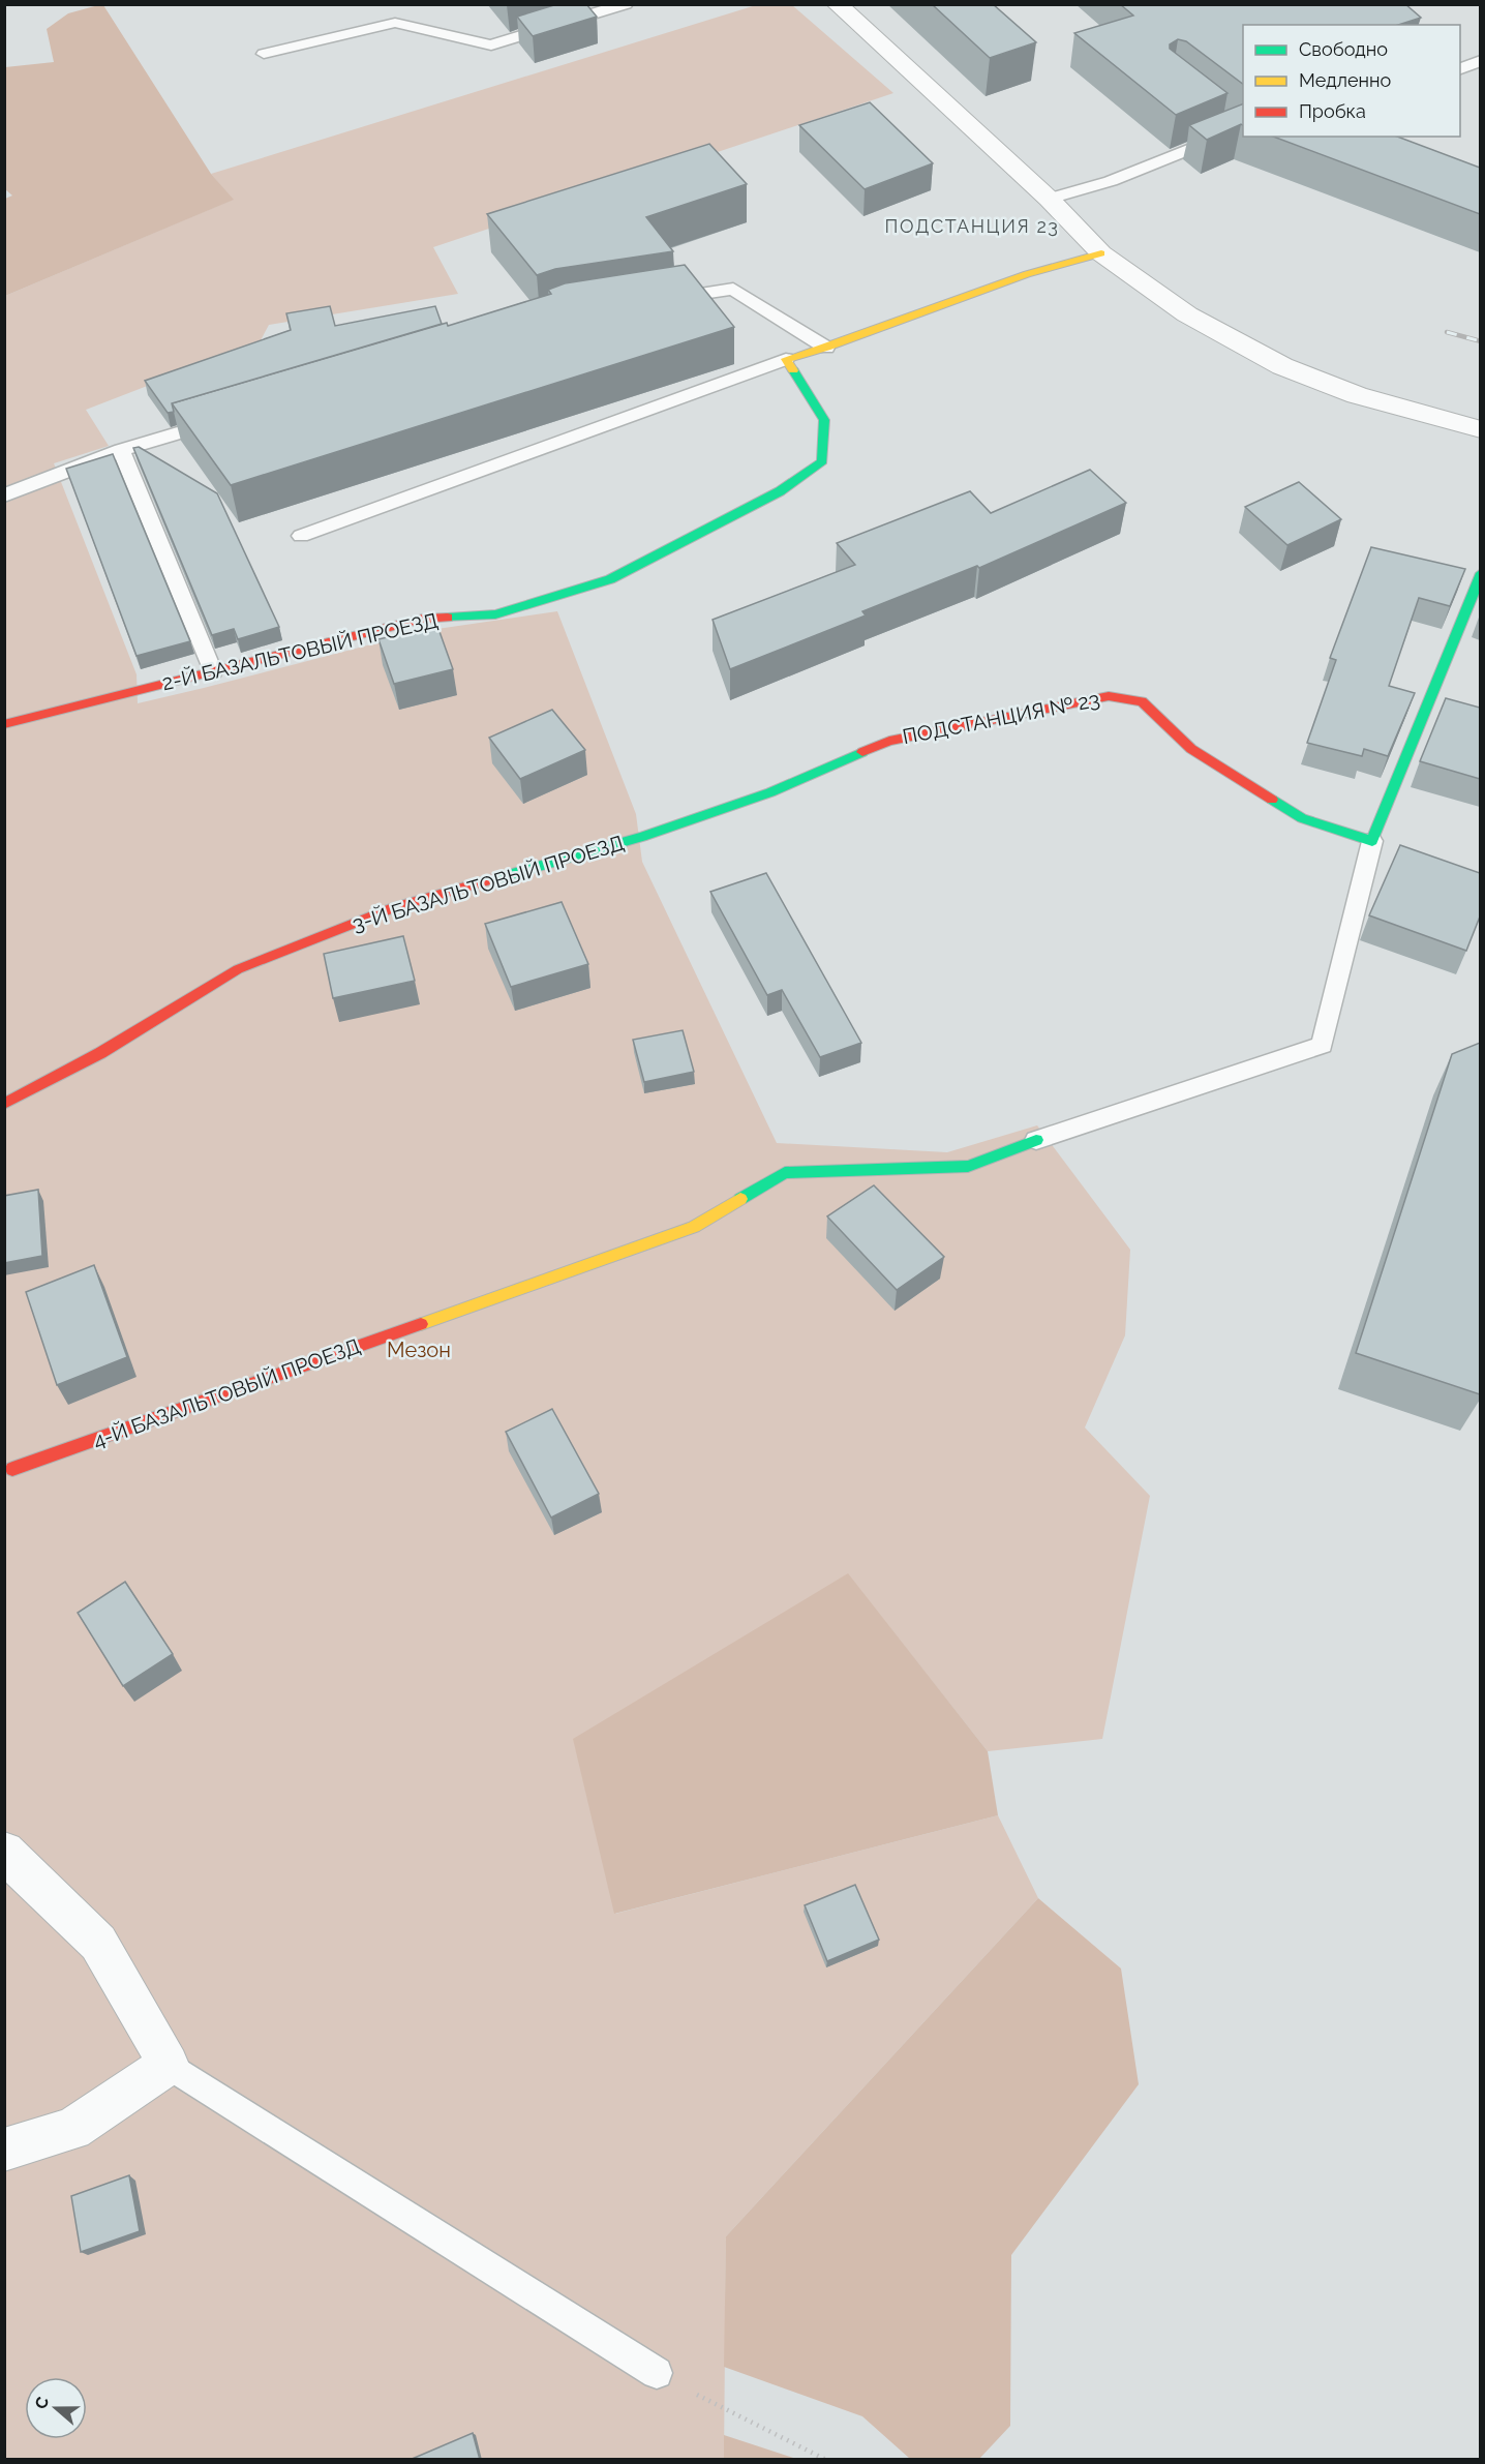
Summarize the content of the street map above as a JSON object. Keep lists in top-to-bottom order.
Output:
{
  "streets": {
    "street": [
      "2-Й БАЗАЛЬТОВЫЙ ПРОЕЗД",
      "ПОДСТАНЦИЯ № 23",
      "3-Й БАЗАЛЬТОВЫЙ ПРОЕЗД",
      "4-Й БАЗАЛЬТОВЫЙ ПРОЕЗД"
    ]
  },
  "crossings": [
    ["ПОДСТАНЦИЯ № 23", "3-Й БАЗАЛЬТОВЫЙ ПРОЕЗД"]
  ],
  "districts": ["ПОДСТАНЦИЯ 23"],
  "parks": ["Мезон"],
  "legend": ["Свободно", "Медленно", "Пробка"],
  "north": "left"
}
